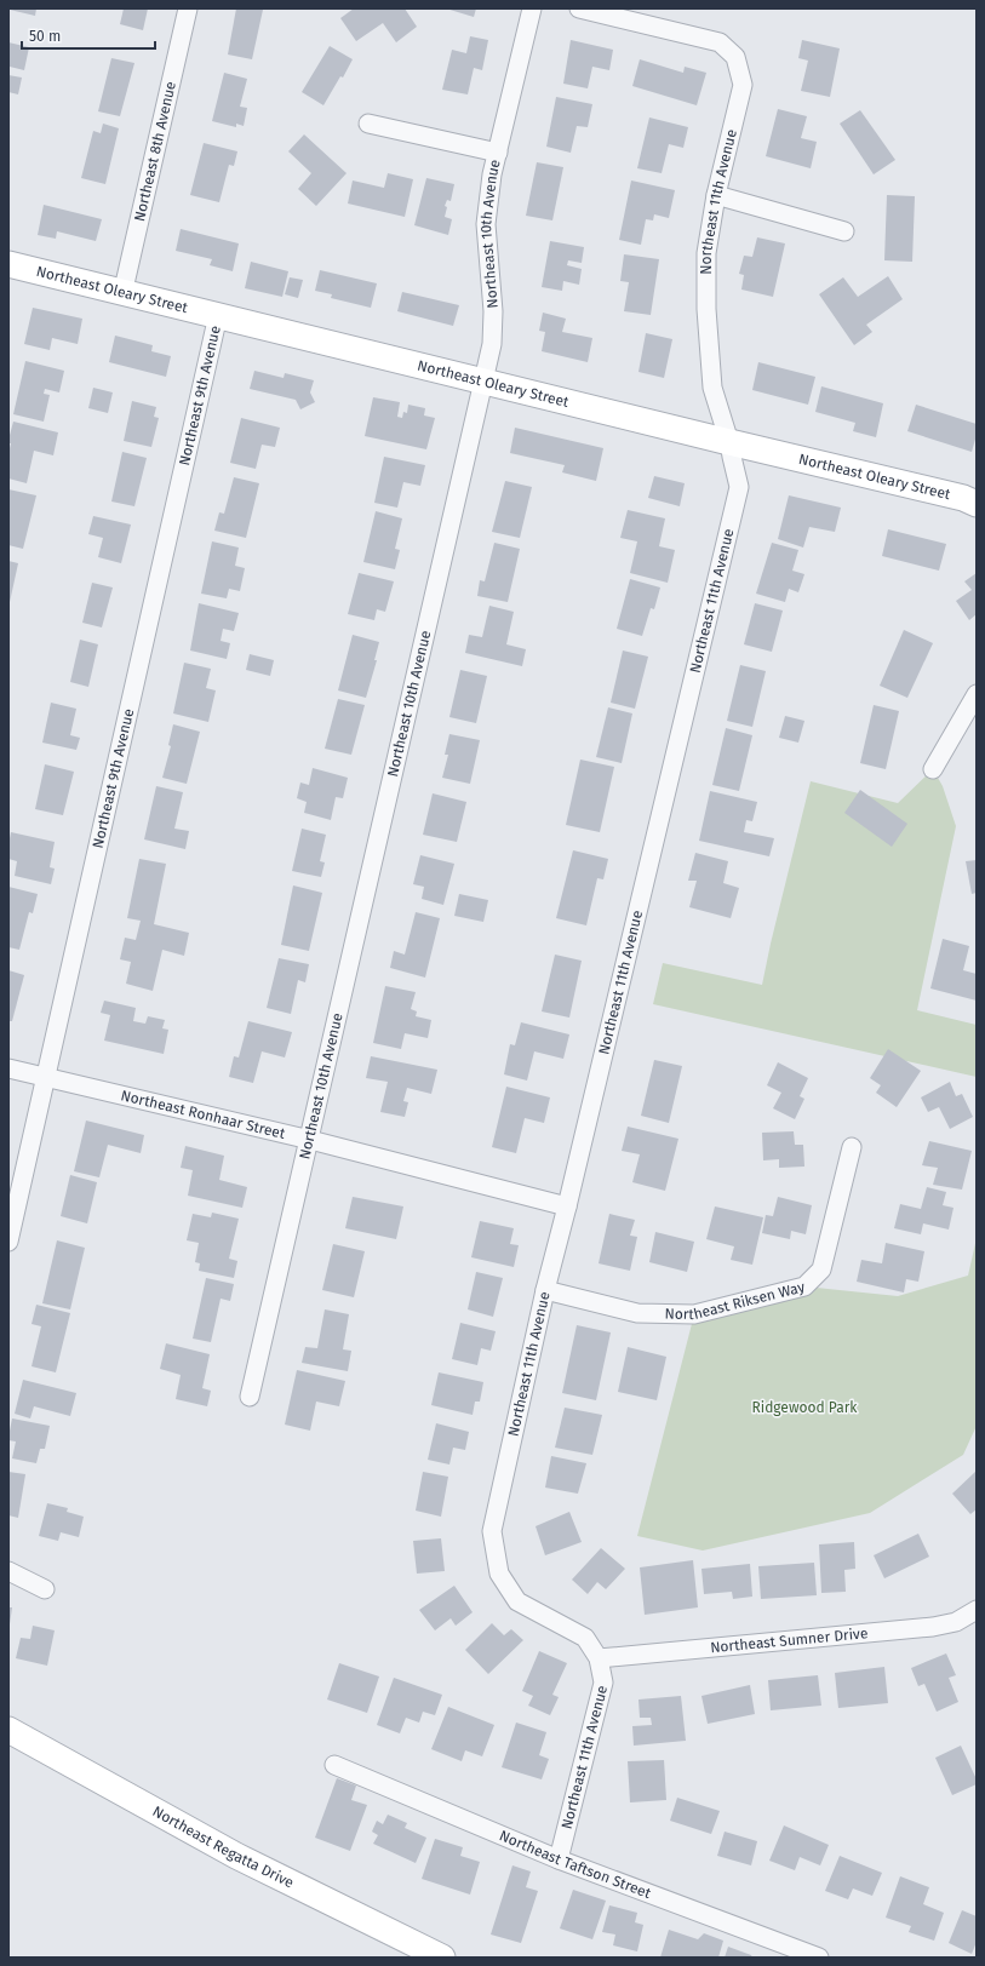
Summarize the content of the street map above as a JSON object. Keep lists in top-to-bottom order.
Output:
{
  "streets": {
    "street": [
      "Northeast 8th Avenue",
      "Northeast 11th Avenue",
      "Northeast 10th Avenue",
      "Northeast Oleary Street",
      "Northeast 9th Avenue",
      "Northeast Ronhaar Street",
      "Northeast Riksen Way",
      "Northeast Sumner Drive",
      "Northeast Regatta Drive",
      "Northeast Taftson Street"
    ]
  },
  "crossings": [
    ["Northeast 8th Avenue", "Northeast Oleary Street"],
    ["Northeast 11th Avenue", "Northeast Oleary Street"],
    ["Northeast 11th Avenue", "Northeast Ronhaar Street"],
    ["Northeast 11th Avenue", "Northeast Riksen Way"],
    ["Northeast 11th Avenue", "Northeast Sumner Drive"],
    ["Northeast 11th Avenue", "Northeast Taftson Street"],
    ["Northeast 10th Avenue", "Northeast Oleary Street"],
    ["Northeast 10th Avenue", "Northeast Ronhaar Street"],
    ["Northeast Oleary Street", "Northeast 9th Avenue"],
    ["Northeast 9th Avenue", "Northeast Ronhaar Street"]
  ],
  "parks": ["Ridgewood Park"],
  "scale_bar": "50 m"
}
